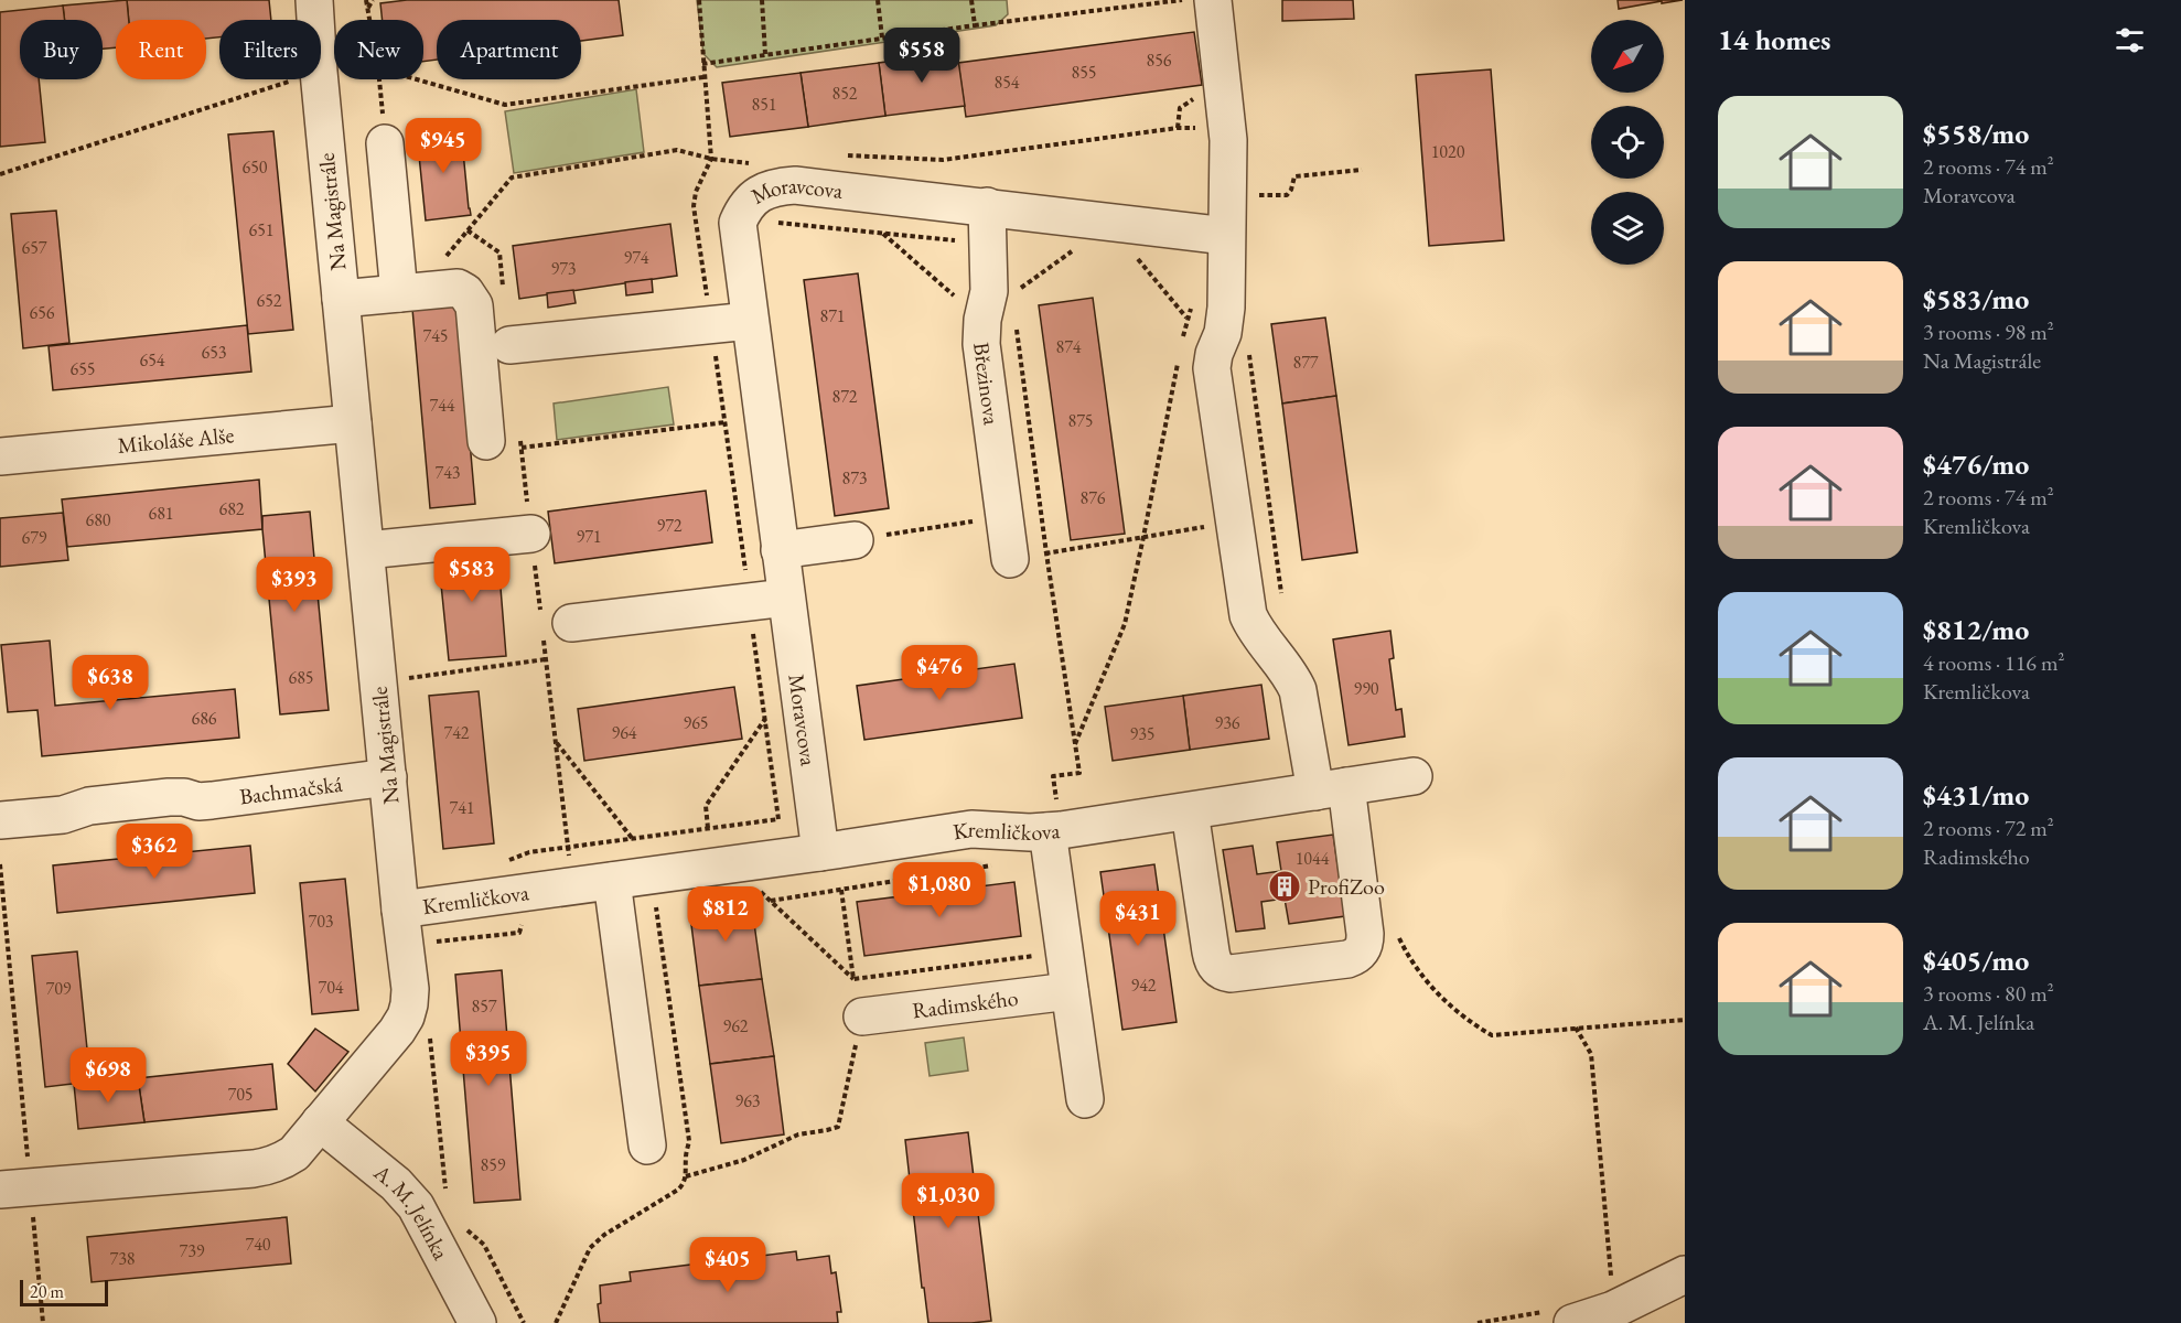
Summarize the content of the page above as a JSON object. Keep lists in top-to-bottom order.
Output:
{
  "streets": {
    "street": [
      "Moravcova",
      "Na Magistrále",
      "Březinova",
      "Mikoláše Alše",
      "Bachmačská",
      "Kremličkova",
      "Radimského",
      "A. M. Jelínka"
    ]
  },
  "crossings": [
    ["Moravcova", "Březinova"],
    ["Moravcova", "Kremličkova"],
    ["Na Magistrále", "Mikoláše Alše"],
    ["Na Magistrále", "Bachmačská"],
    ["Na Magistrále", "Kremličkova"],
    ["Na Magistrále", "A. M. Jelínka"]
  ],
  "places": {
    "building": ["ProfiZoo"]
  },
  "house_numbers": [
    "856",
    "855",
    "854",
    "852",
    "851",
    "1020",
    "650",
    "651",
    "657",
    "974",
    "973",
    "652",
    "656",
    "871",
    "745",
    "874",
    "653",
    "654",
    "877",
    "655",
    "872",
    "744",
    "875",
    "743",
    "873",
    "876",
    "682",
    "681",
    "680",
    "972",
    "971",
    "679",
    "685",
    "990",
    "686",
    "965",
    "936",
    "742",
    "964",
    "935",
    "741",
    "1044",
    "703",
    "942",
    "704",
    "709",
    "857",
    "962",
    "705",
    "963",
    "859",
    "740",
    "739",
    "738"
  ],
  "scale_bar": "20 m",
  "north": "bottom left",
  "page": {
    "heading": "14 homes",
    "chip": [
      "Buy",
      "Rent",
      "Filters",
      "New",
      "Apartment"
    ],
    "price": [
      "$558",
      "$945",
      "$583",
      "$393",
      "$476",
      "$638",
      "$362",
      "$1,080",
      "$812",
      "$431",
      "$395",
      "$698",
      "$1,030",
      "$405"
    ],
    "list": [
      {
        "name": "$558/mo",
        "note": "2 rooms · 74 m² · Moravcova"
      },
      {
        "name": "$583/mo",
        "note": "3 rooms · 98 m² · Na Magistrále"
      },
      {
        "name": "$476/mo",
        "note": "2 rooms · 74 m² · Kremličkova"
      },
      {
        "name": "$812/mo",
        "note": "4 rooms · 116 m² · Kremličkova"
      },
      {
        "name": "$431/mo",
        "note": "2 rooms · 72 m² · Radimského"
      },
      {
        "name": "$405/mo",
        "note": "3 rooms · 80 m² · A. M. Jelínka"
      }
    ],
    "scale": "20 m"
  }
}
